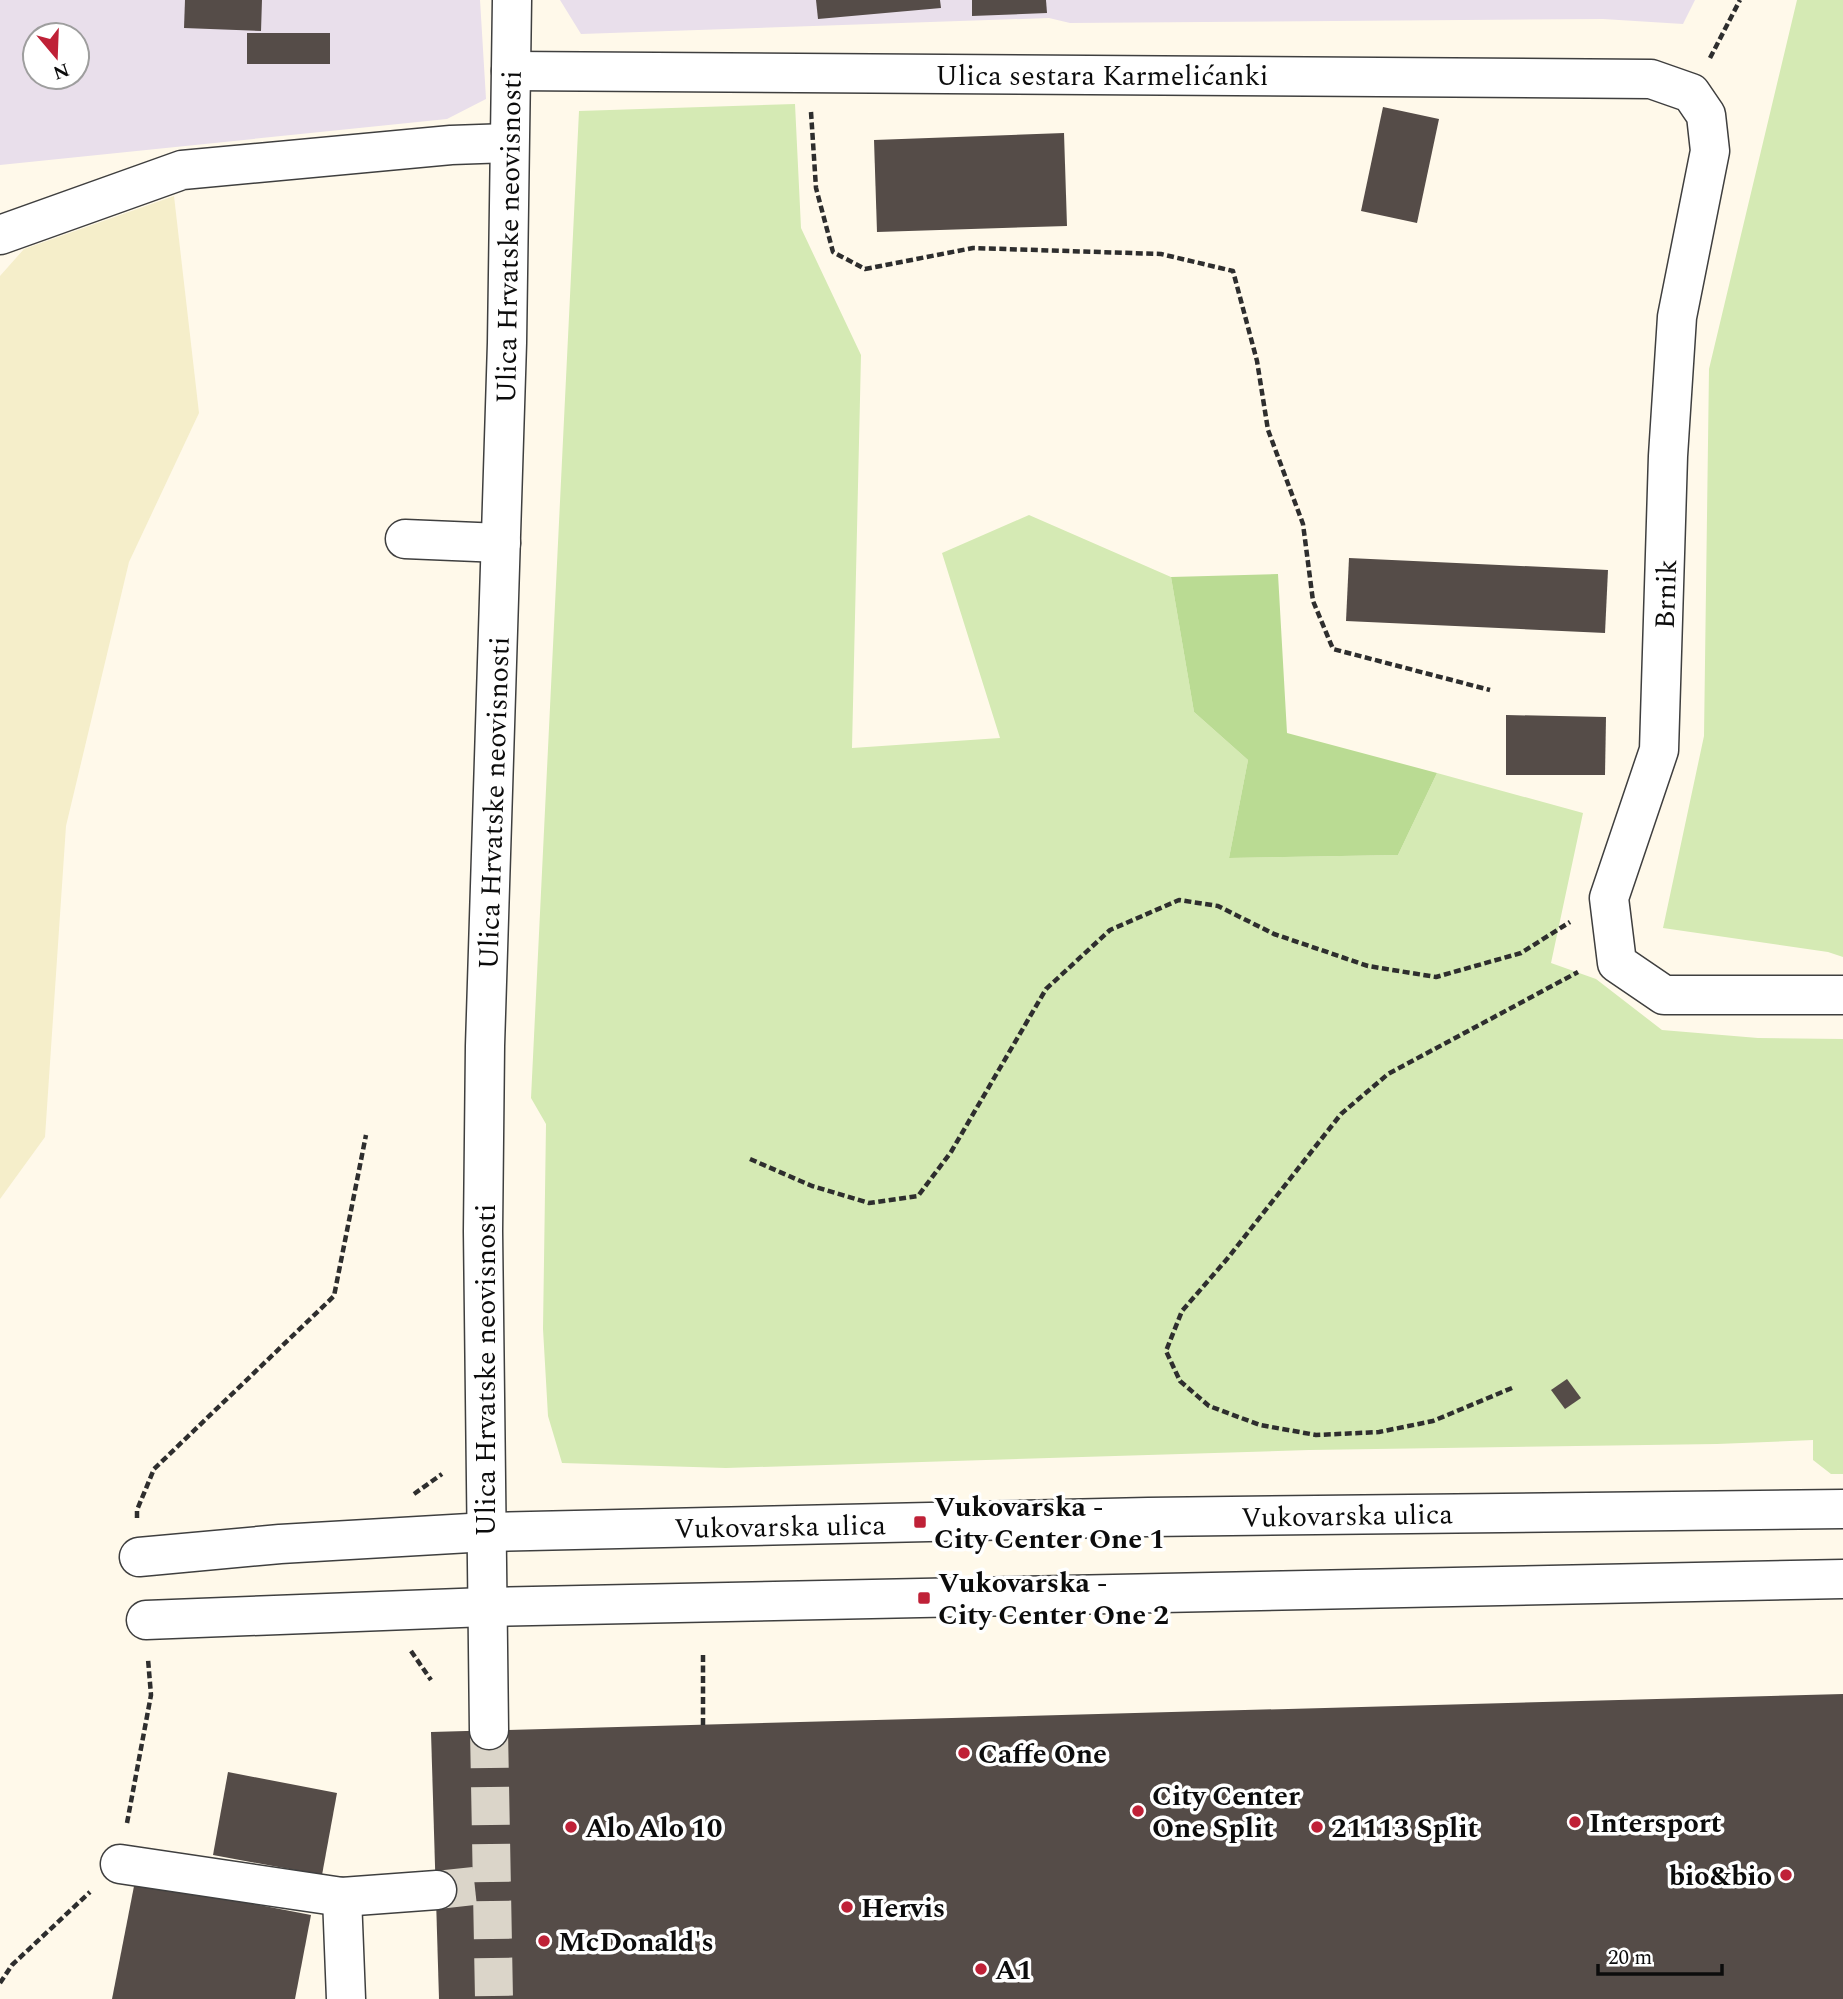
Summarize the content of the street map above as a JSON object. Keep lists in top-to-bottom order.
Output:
{
  "streets": {
    "street": [
      "Ulica sestara Karmelićanki",
      "Ulica Hrvatske neovisnosti",
      "Brnik",
      "Vukovarska ulica"
    ]
  },
  "crossings": [
    ["Ulica sestara Karmelićanki", "Ulica Hrvatske neovisnosti"],
    ["Ulica sestara Karmelićanki", "Brnik"],
    ["Ulica Hrvatske neovisnosti", "Vukovarska ulica"]
  ],
  "places": {
    "transit": ["Vukovarska - City Center One 1", "Vukovarska - City Center One 2"],
    "other": [
      "Caffe One",
      "City Center One Split",
      "Intersport",
      "Alo Alo 10",
      "21113 Split",
      "bio&bio",
      "Hervis",
      "McDonald's",
      "A1"
    ]
  },
  "scale_bar": "20 m",
  "north": "bottom"
}
